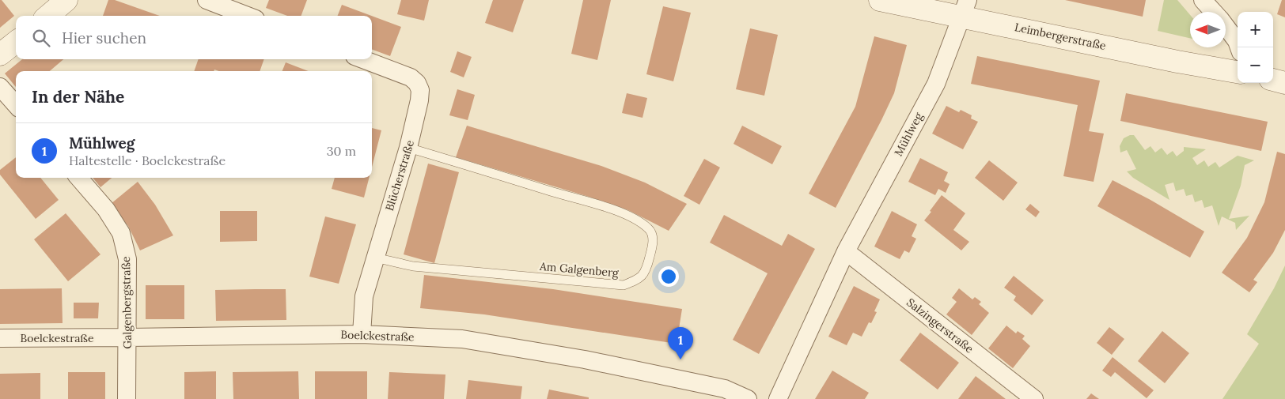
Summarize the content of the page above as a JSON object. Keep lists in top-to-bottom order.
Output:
{
  "streets": {
    "street": [
      "Leimbergerstraße",
      "Mühlweg",
      "Blücherstraße",
      "Galgenbergstraße",
      "Salzingerstraße",
      "Boelckestraße"
    ],
    "lane": ["Am Galgenberg"]
  },
  "crossings": [
    ["Leimbergerstraße", "Mühlweg"],
    ["Mühlweg", "Salzingerstraße"],
    ["Blücherstraße", "Am Galgenberg"],
    ["Blücherstraße", "Boelckestraße"],
    ["Galgenbergstraße", "Boelckestraße"]
  ],
  "north": "left",
  "page": {
    "map_buttons": ["+", "−"],
    "search": "Hier suchen",
    "heading": "In der Nähe",
    "list": [
      {
        "mark": "1",
        "name": "Mühlweg",
        "note": "Haltestelle · Boelckestraße",
        "value": "30 m"
      }
    ],
    "pins": "1"
  }
}
